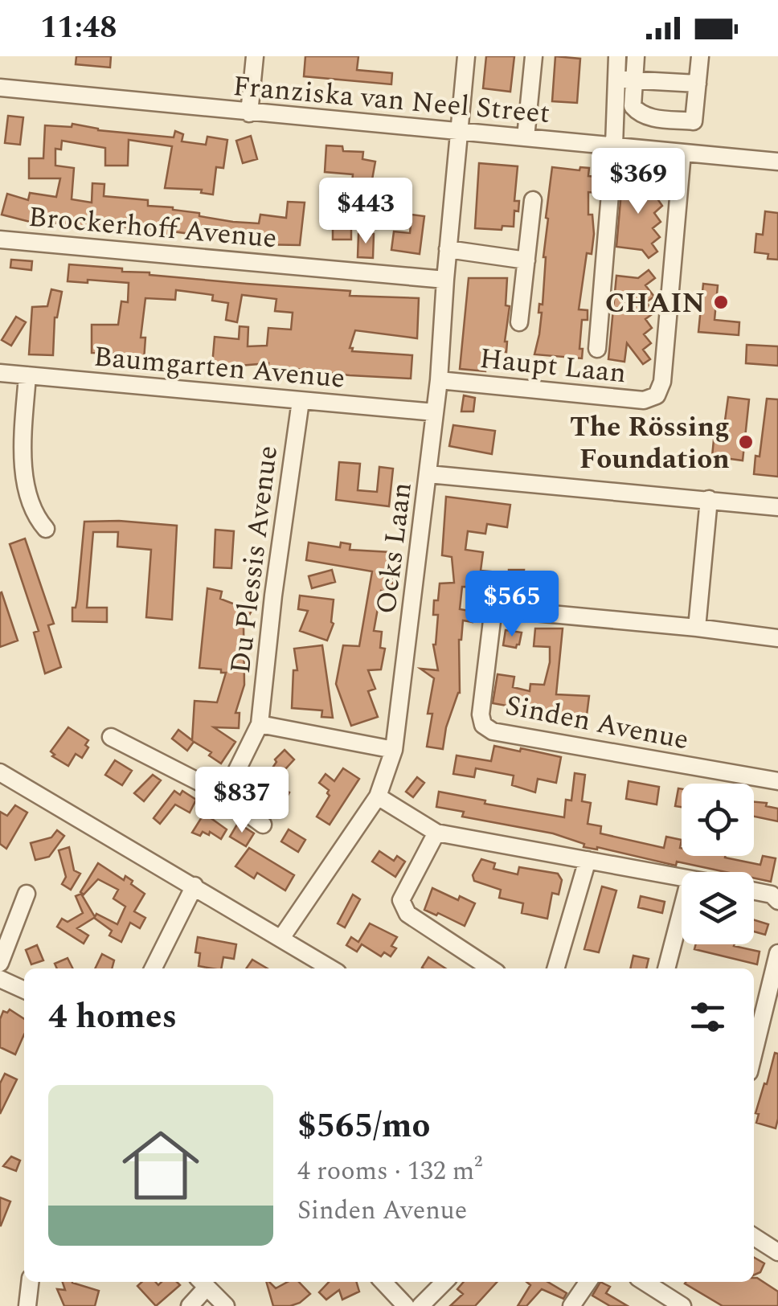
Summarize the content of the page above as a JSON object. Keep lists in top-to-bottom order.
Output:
{
  "streets": {
    "street": [
      "Franziska van Neel Street",
      "Brockerhoff Avenue",
      "Haupt Laan",
      "Baumgarten Avenue",
      "Ocks Laan",
      "Du Plessis Avenue",
      "Sinden Avenue"
    ]
  },
  "crossings": [
    ["Franziska van Neel Street", "Haupt Laan"],
    ["Franziska van Neel Street", "Ocks Laan"],
    ["Brockerhoff Avenue", "Ocks Laan"],
    ["Haupt Laan", "Ocks Laan"],
    ["Baumgarten Avenue", "Ocks Laan"],
    ["Baumgarten Avenue", "Du Plessis Avenue"]
  ],
  "places": ["CHAIN", "The Rössing Foundation"],
  "page": {
    "status": "11:48",
    "price": [
      "$369",
      "$443",
      "$565",
      "$837"
    ],
    "heading": "4 homes",
    "list": [
      {
        "name": "$565/mo",
        "note": "4 rooms · 132 m² · Sinden Avenue"
      }
    ]
  }
}
